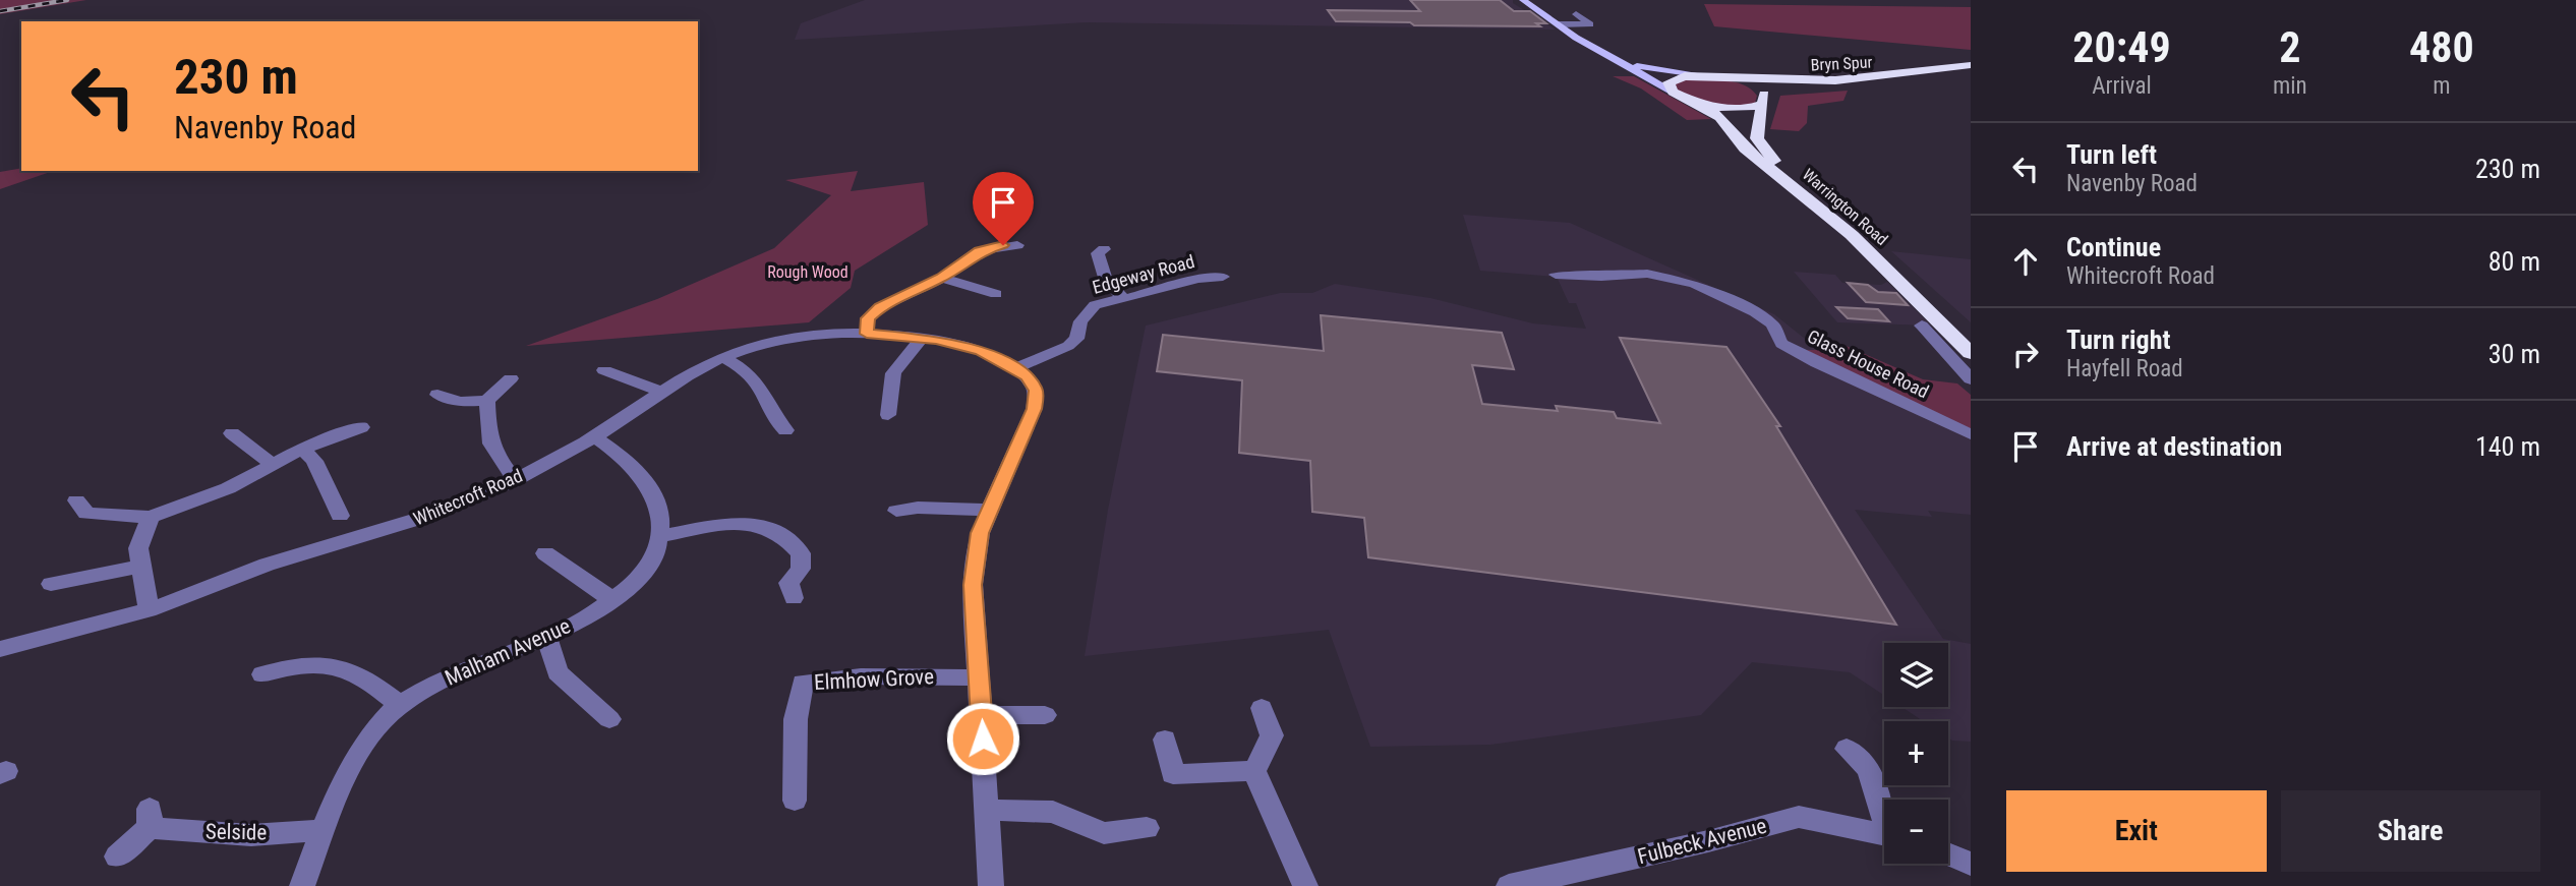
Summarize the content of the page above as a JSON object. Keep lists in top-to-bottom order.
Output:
{
  "streets": {
    "highway": ["Bryn Spur", "Warrington Road"],
    "street": [
      "Edgeway Road",
      "Glass House Road",
      "Whitecroft Road",
      "Malham Avenue",
      "Elmhow Grove",
      "Selside",
      "Fulbeck Avenue"
    ]
  },
  "crossings": [
    ["Bryn Spur", "Warrington Road"],
    ["Edgeway Road", "Whitecroft Road"],
    ["Malham Avenue", "Selside"]
  ],
  "parks": ["Rough Wood"],
  "page": {
    "eta": [
      "20:49",
      "Arrival",
      "2",
      "min",
      "480",
      "m"
    ],
    "turn": ["230 m", "Navenby Road"],
    "list": [
      {
        "name": "Turn left",
        "note": "Navenby Road",
        "value": "230 m"
      },
      {
        "name": "Continue",
        "note": "Whitecroft Road",
        "value": "80 m"
      },
      {
        "name": "Turn right",
        "note": "Hayfell Road",
        "value": "30 m"
      },
      {
        "name": "Arrive at destination",
        "value": "140 m"
      }
    ],
    "map_buttons": ["+", "−"],
    "buttons": ["Exit", "Share"]
  }
}
